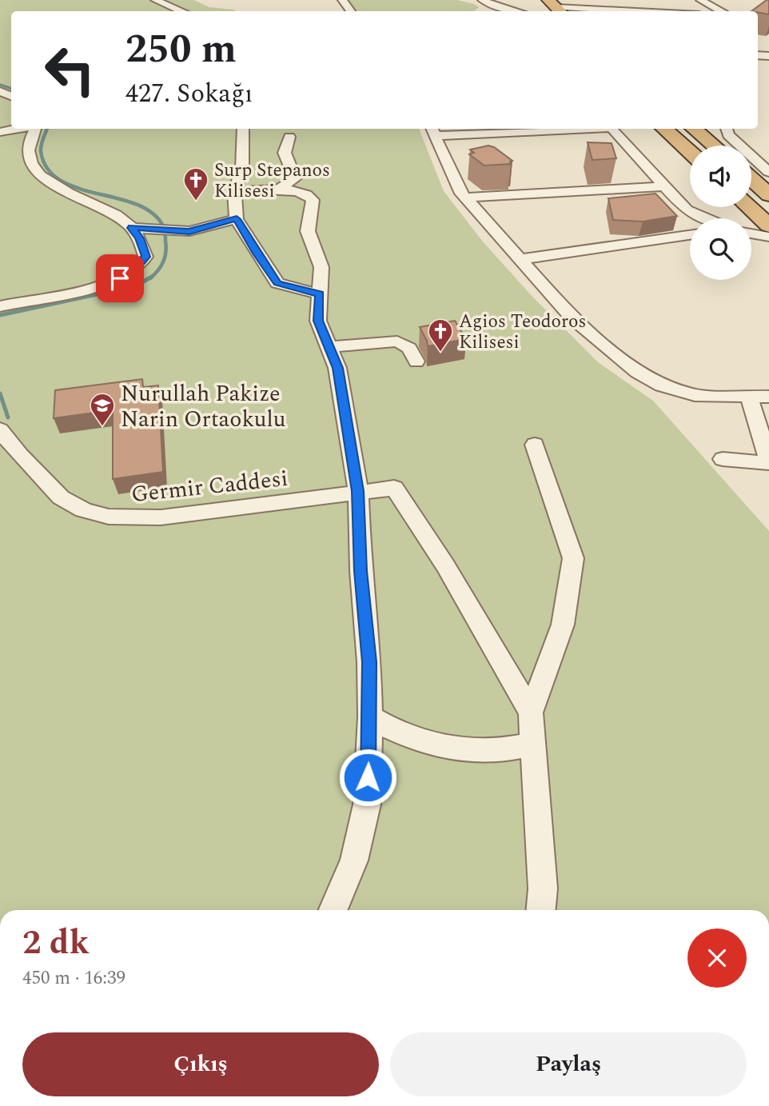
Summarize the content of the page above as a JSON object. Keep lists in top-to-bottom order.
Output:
{
  "streets": {
    "street": ["Germir Caddesi"]
  },
  "places": {
    "church": ["Surp Stepanos Kilisesi", "Agios Teodoros Kilisesi"],
    "school or university": ["Nurullah Pakize Narin Ortaokulu"]
  },
  "page": {
    "turn": ["250 m", "427. Sokağı"],
    "heading": ["2 dk", "450 m · 16:39"],
    "buttons": ["Çıkış", "Paylaş"]
  }
}
